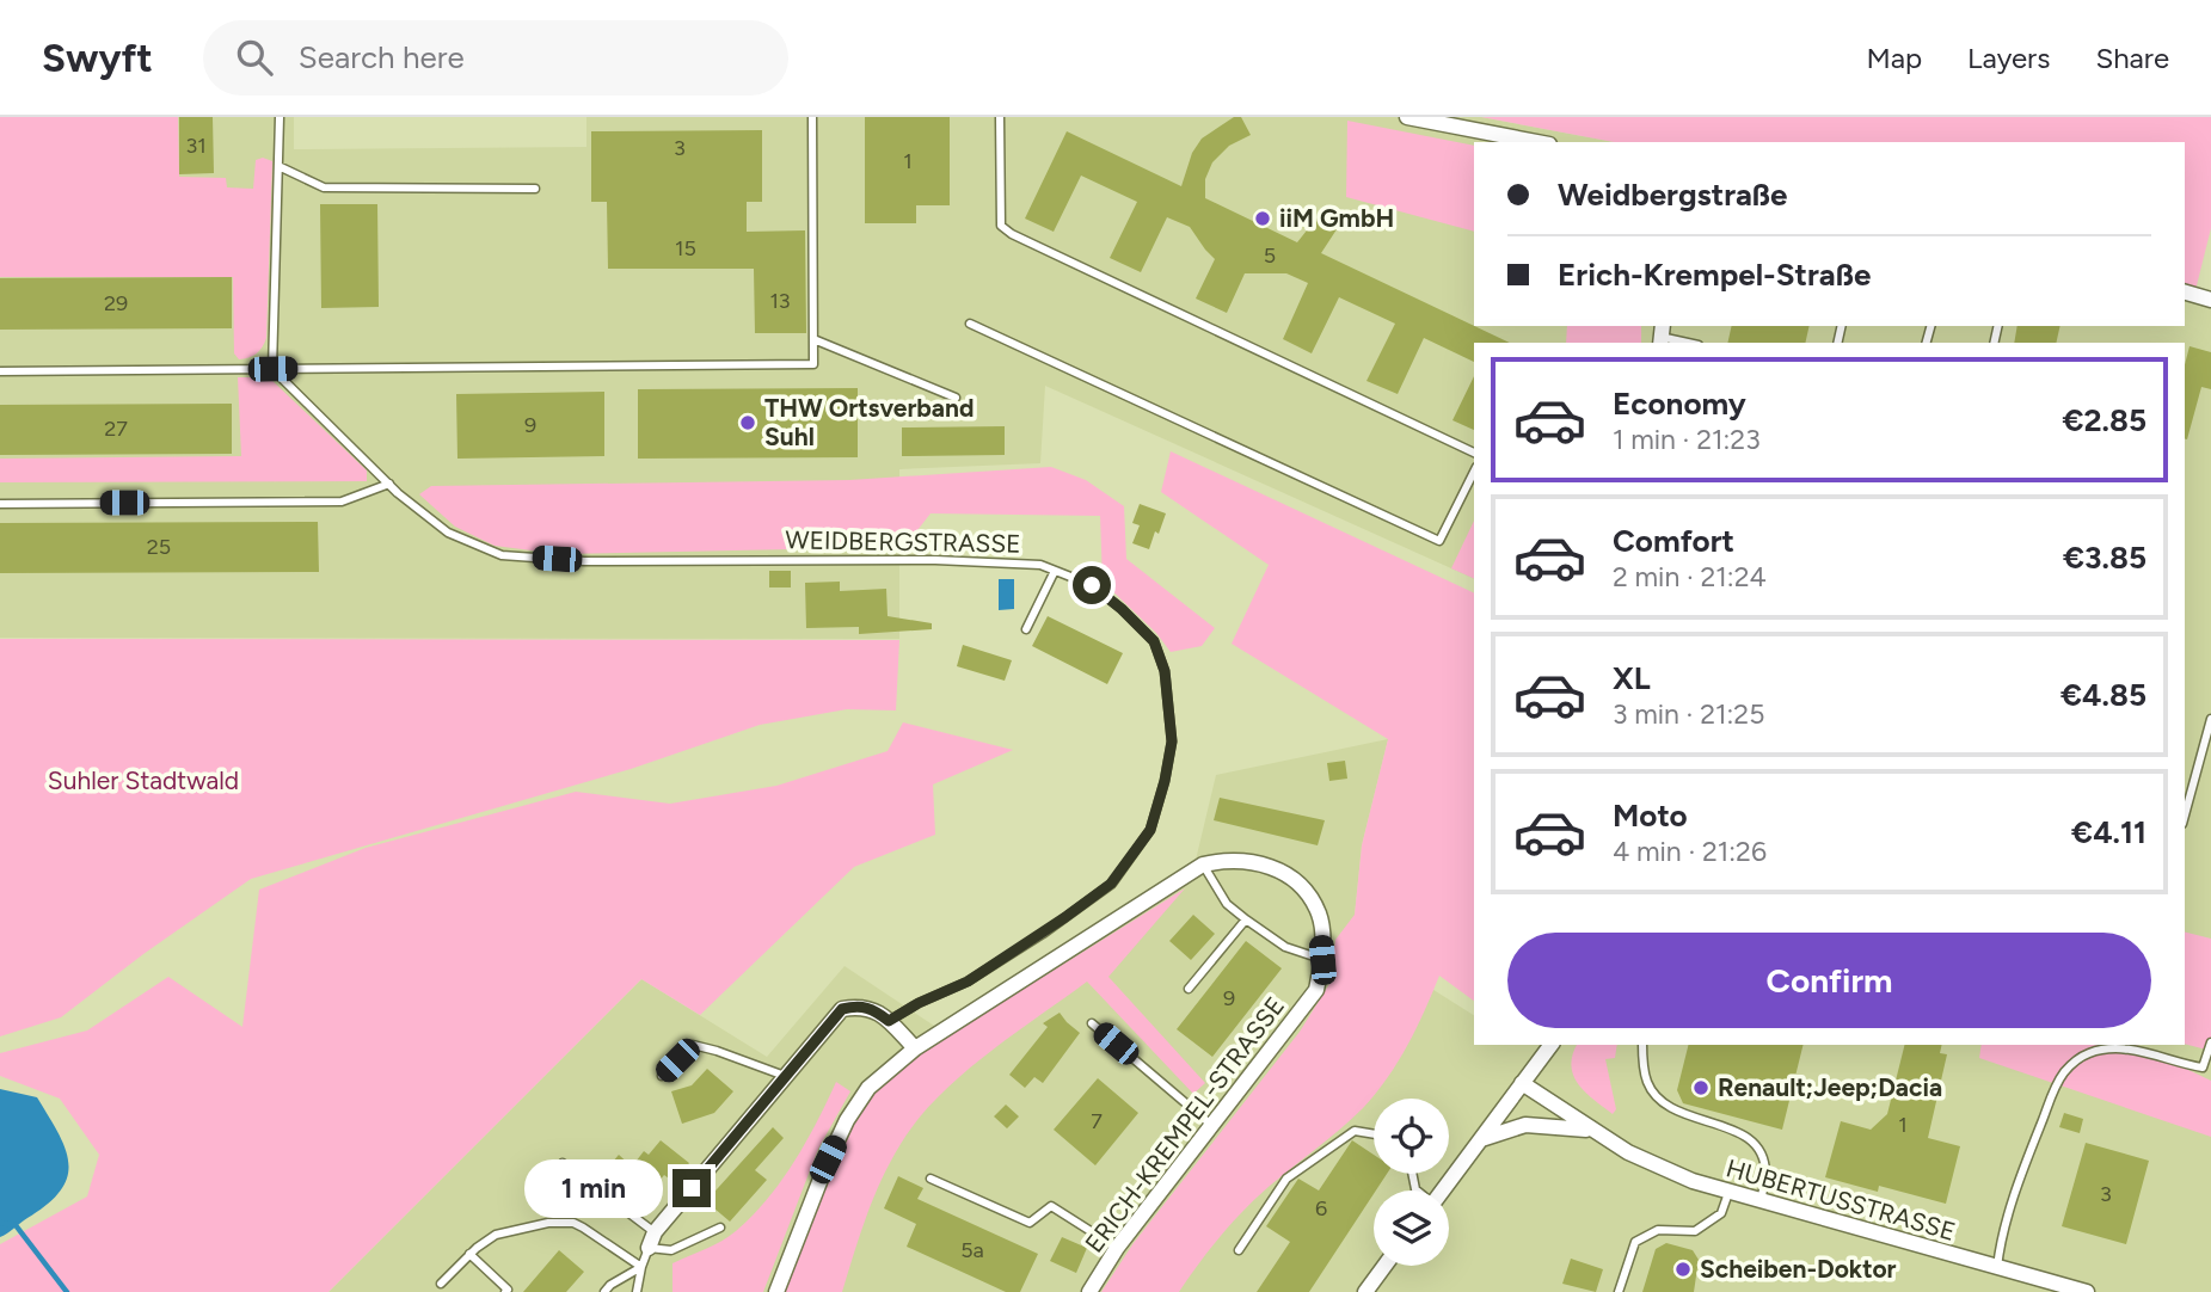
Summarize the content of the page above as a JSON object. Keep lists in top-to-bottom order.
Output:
{
  "streets": {
    "street": ["ERICH-KREMPEL-STRASSE", "HUBERTUSSTRASSE"],
    "lane": ["WEIDBERGSTRASSE"]
  },
  "parks": ["Suhler Stadtwald"],
  "places": [
    "iiM GmbH",
    "THW Ortsverband Suhl",
    "Renault;Jeep;Dacia",
    "Scheiben-Doktor"
  ],
  "house_numbers": [
    "31",
    "3",
    "1",
    "15",
    "5",
    "13",
    "29",
    "9",
    "27",
    "25",
    "9",
    "7",
    "1",
    "3",
    "6",
    "5a"
  ],
  "page": {
    "header": "Swyft",
    "search": "Search here",
    "nav": ["Map", "Layers", "Share"],
    "banner": ["Weidbergstraße", "Erich-Krempel-Straße"],
    "list": [
      {
        "name": "Economy",
        "note": "1 min · 21:23",
        "value": "€2.85"
      },
      {
        "name": "Comfort",
        "note": "2 min · 21:24",
        "value": "€3.85"
      },
      {
        "name": "XL",
        "note": "3 min · 21:25",
        "value": "€4.85"
      },
      {
        "name": "Moto",
        "note": "4 min · 21:26",
        "value": "€4.11"
      }
    ],
    "buttons": "Confirm",
    "bubble": "1 min"
  }
}
